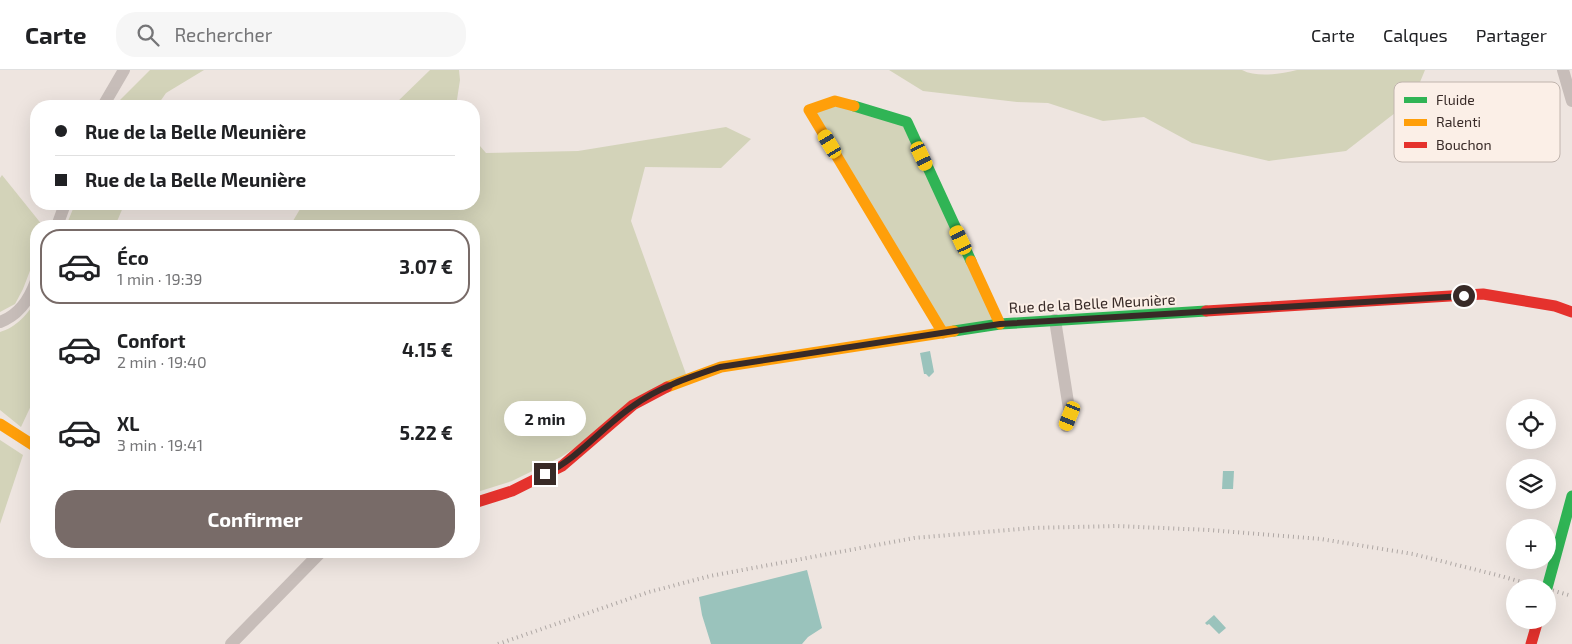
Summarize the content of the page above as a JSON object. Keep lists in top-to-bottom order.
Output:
{
  "streets": {
    "street": ["Rue de la Belle Meunière"]
  },
  "legend": ["Fluide", "Ralenti", "Bouchon"],
  "page": {
    "header": "Carte",
    "search": "Rechercher",
    "nav": ["Carte", "Calques", "Partager"],
    "banner": ["Rue de la Belle Meunière", "Rue de la Belle Meunière"],
    "list": [
      {
        "name": "Éco",
        "note": "1 min · 19:39",
        "value": "3.07 €"
      },
      {
        "name": "Confort",
        "note": "2 min · 19:40",
        "value": "4.15 €"
      },
      {
        "name": "XL",
        "note": "3 min · 19:41",
        "value": "5.22 €"
      }
    ],
    "map_buttons": ["+", "−"],
    "bubble": "2 min",
    "buttons": "Confirmer"
  }
}
